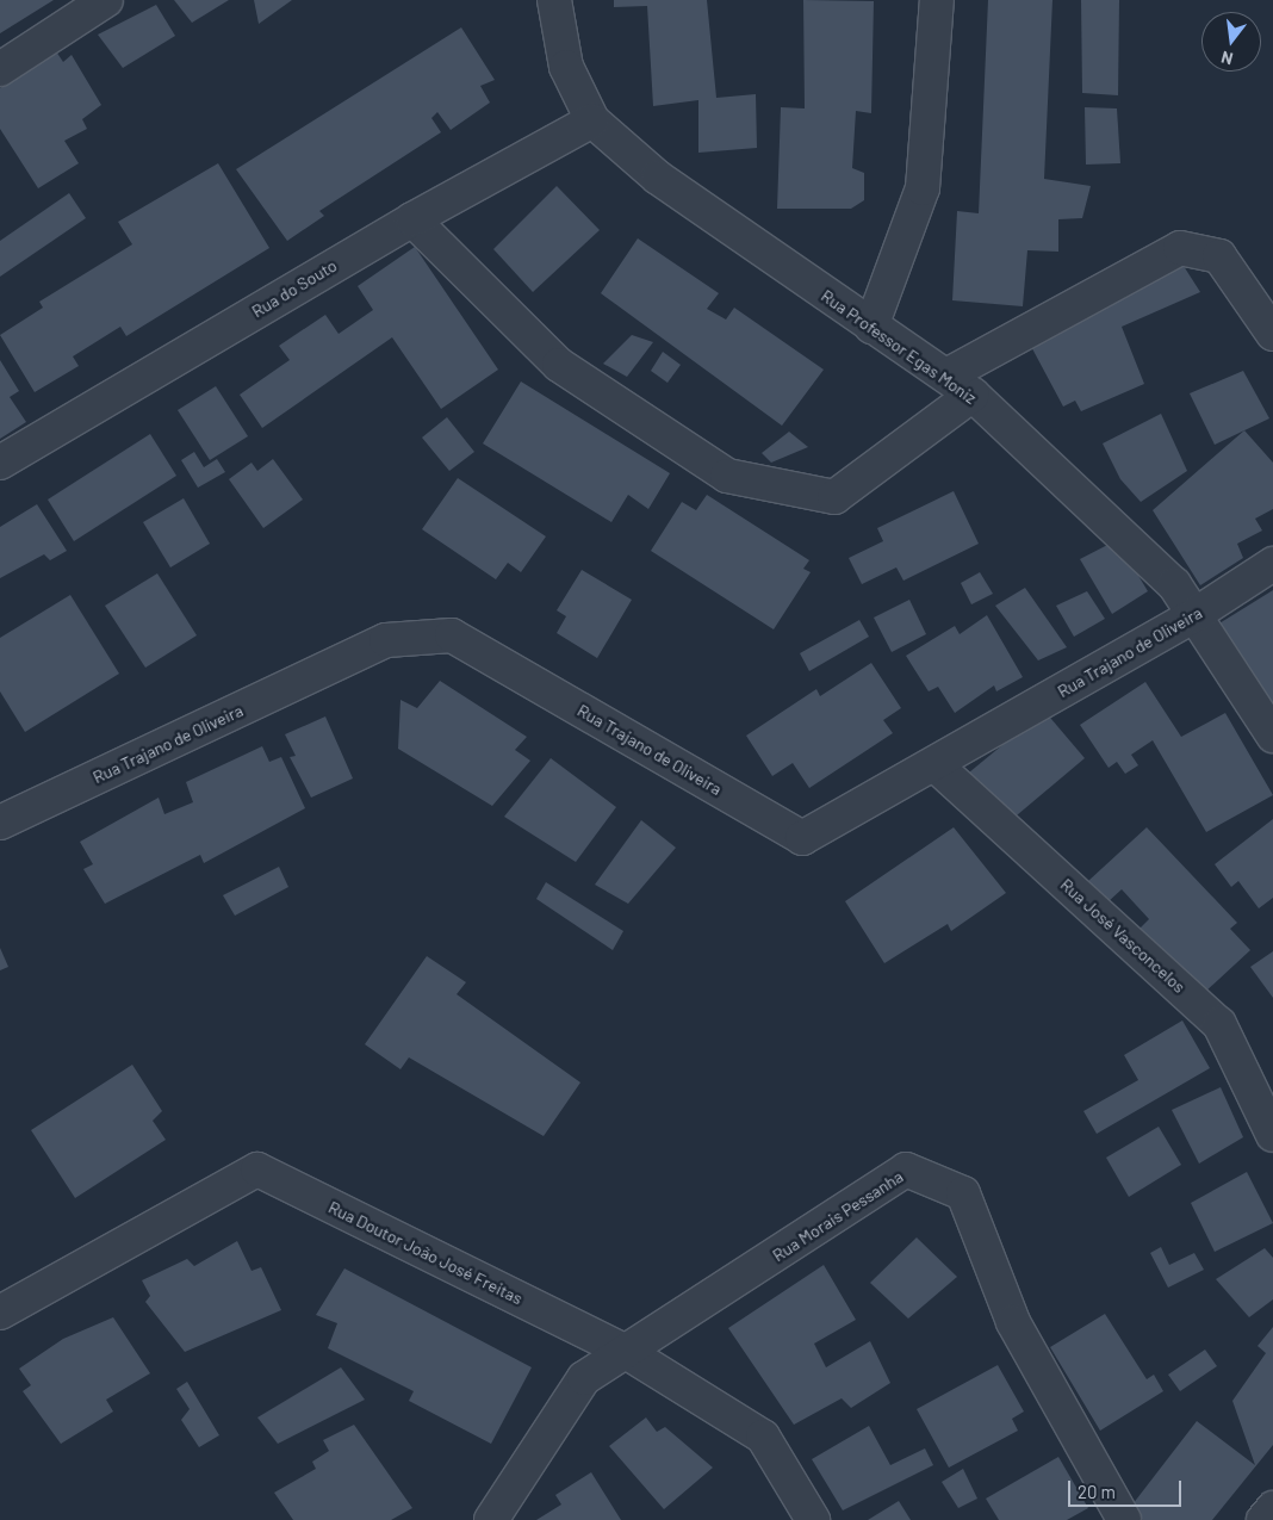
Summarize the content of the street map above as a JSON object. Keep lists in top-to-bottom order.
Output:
{
  "streets": {
    "street": [
      "Rua do Souto",
      "Rua Professor Egas Moniz",
      "Rua Trajano de Oliveira",
      "Rua José Vasconcelos",
      "Rua Morais Pessanha",
      "Rua Doutor João José Freitas"
    ]
  },
  "crossings": [
    ["Rua do Souto", "Rua Professor Egas Moniz"],
    ["Rua Professor Egas Moniz", "Rua Trajano de Oliveira"],
    ["Rua Trajano de Oliveira", "Rua José Vasconcelos"],
    ["Rua Morais Pessanha", "Rua Doutor João José Freitas"]
  ],
  "scale_bar": "20 m",
  "north": "bottom"
}
